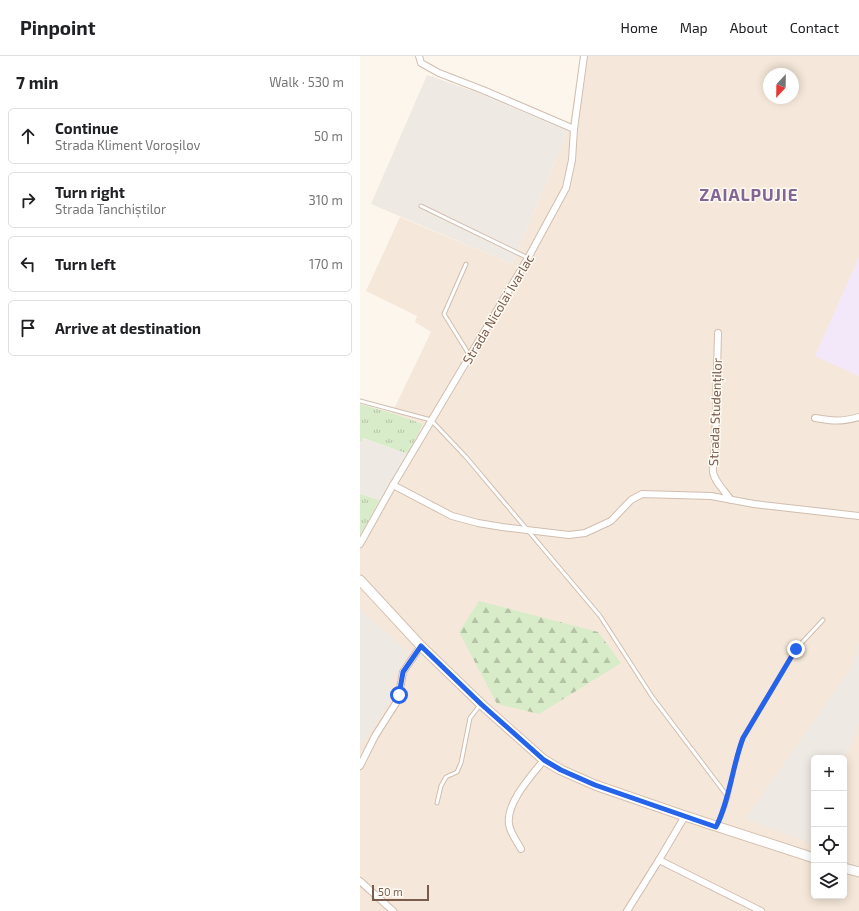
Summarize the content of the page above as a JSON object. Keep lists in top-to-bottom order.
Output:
{
  "streets": {
    "street": ["Strada Nicolai Ivarlac", "Strada Studenților"]
  },
  "districts": ["ZAIALPUJIE"],
  "scale_bar": "50 m",
  "north": "bottom",
  "page": {
    "header": "Pinpoint",
    "nav": [
      "Home",
      "Map",
      "About",
      "Contact"
    ],
    "heading": ["7 min", "Walk · 530 m"],
    "list": [
      ["Continue", "Strada Kliment Voroșilov", "50 m"],
      ["Turn right", "Strada Tanchiștilor", "310 m"],
      ["Turn left", "170 m"],
      "Arrive at destination"
    ],
    "map_buttons": ["+", "−"],
    "scale": "50 m"
  }
}
